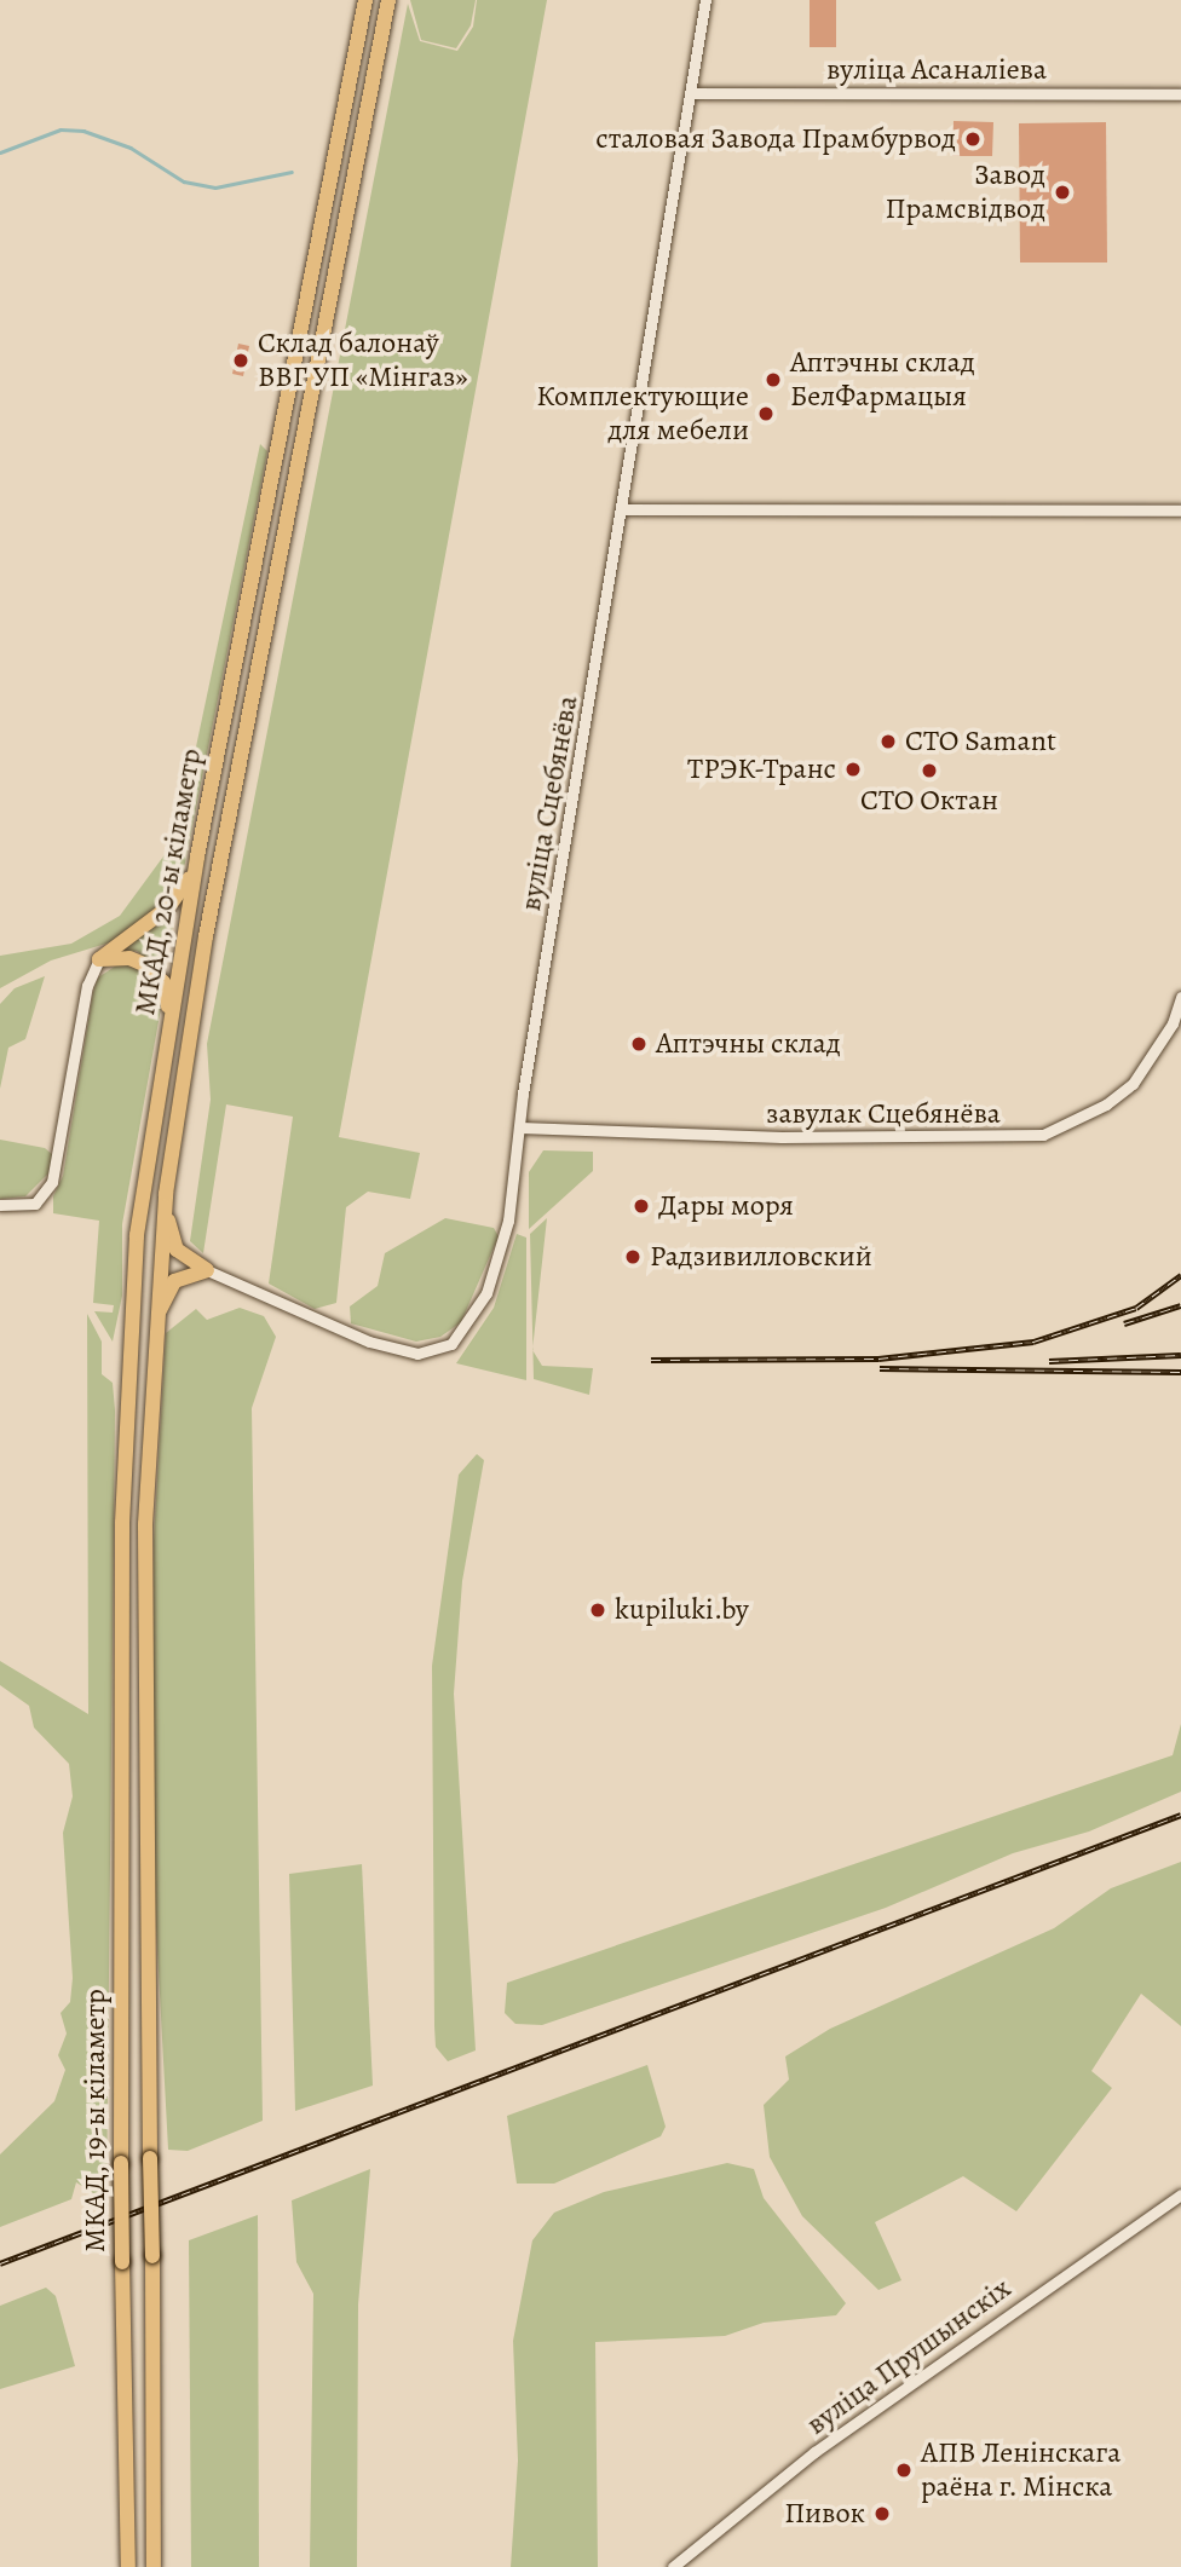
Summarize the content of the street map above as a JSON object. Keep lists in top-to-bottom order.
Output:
{
  "streets": {
    "highway": ["МКАД, 20-ы кіламетр", "МКАД, 19-ы кіламетр"],
    "street": [
      "вуліца Асаналіева",
      "вуліца Сцебянёва",
      "завулак Сцебянёва",
      "вуліца Прушынскіх"
    ]
  },
  "crossings": [
    ["вуліца Асаналіева", "вуліца Сцебянёва"],
    ["вуліца Сцебянёва", "завулак Сцебянёва"],
    ["МКАД, 20-ы кіламетр", "МКАД, 19-ы кіламетр"]
  ],
  "places": [
    "сталовая Завода Прамбурвод",
    "Завод Прамсвідвод",
    "Склад балонаў ВВГ УП «Мінгаз»",
    "Аптэчны склад БелФармацыя",
    "Комплектующие для мебели",
    "СТО Samant",
    "ТРЭК-Транс",
    "СТО Октан",
    "Аптэчны склад",
    "Дары моря",
    "Радзивилловский",
    "kupiluki.by",
    "АПВ Ленінскага раёна г. Мінска",
    "Пивок"
  ]
}
